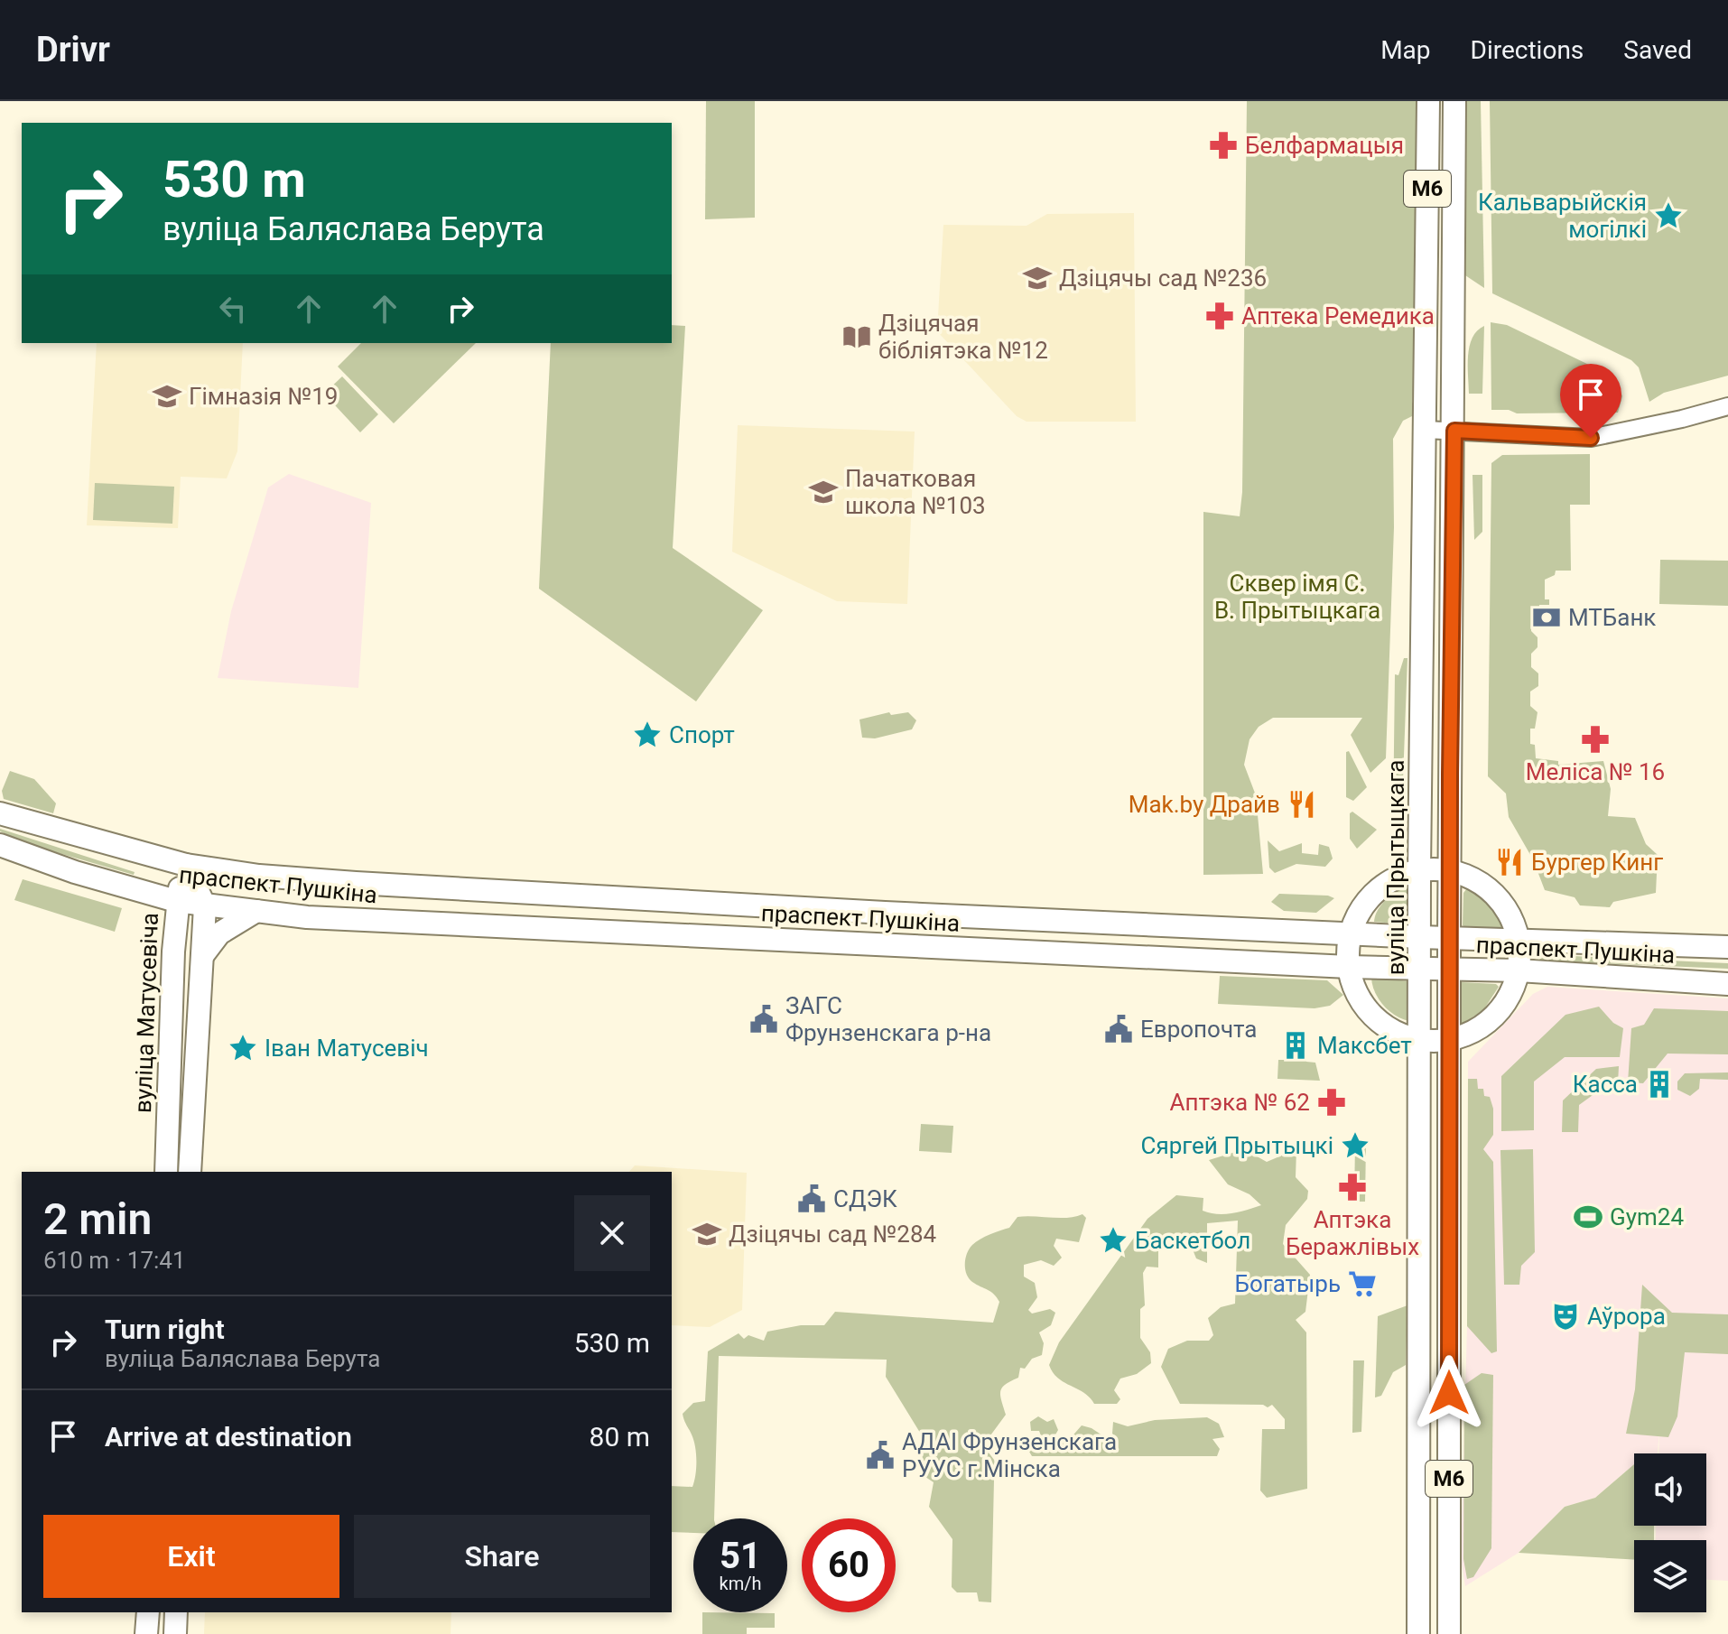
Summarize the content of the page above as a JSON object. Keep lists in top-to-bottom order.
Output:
{
  "streets": {
    "main road": [
      "М6",
      "вуліца Прытыцкага",
      "праспект Пушкіна",
      "вуліца Матусевіча"
    ]
  },
  "crossings": [
    ["М6", "праспект Пушкіна"],
    ["вуліца Прытыцкага", "праспект Пушкіна"],
    ["праспект Пушкіна", "вуліца Матусевіча"]
  ],
  "parks": ["Сквер імя С. В. Прытыцкага"],
  "places": {
    "pharmacy": [
      "Белфармацыя",
      "Аптека Ремедика",
      "Меліса № 16",
      "Аптэка № 62",
      "Аптэка Беражлівых"
    ],
    "place": [
      "Кальварыйскія могілкі",
      "Спорт",
      "Іван Матусевіч",
      "Сяргей Прытыцкі",
      "Баскетбол"
    ],
    "school or university": [
      "Дзіцячы сад №236",
      "Гімназія №19",
      "Пачатковая школа №103",
      "Дзіцячы сад №284"
    ],
    "library": ["Дзіцячая бібліятэка №12"],
    "bank": ["МТБанк"],
    "restaurant": ["Маk.by Драйв", "Бургер Кинг"],
    "public building": [
      "ЗАГС Фрунзенскага р-на",
      "Европочта",
      "СДЭК",
      "АДАІ Фрунзенскага РУУС г.Мінска"
    ],
    "building": ["Максбет", "Касса"],
    "sports": ["Gym24"],
    "supermarket": ["Богатырь"],
    "theatre": ["Аўрора"]
  },
  "page": {
    "header": "Drivr",
    "nav": ["Map", "Directions", "Saved"],
    "turn": ["530 m", "вуліца Баляслава Берута"],
    "heading": ["2 min", "610 m · 17:41"],
    "list": [
      {
        "name": "Turn right",
        "note": "вуліца Баляслава Берута",
        "value": "530 m"
      },
      {
        "name": "Arrive at destination",
        "value": "80 m"
      }
    ],
    "buttons": ["Exit", "Share"],
    "speed": "51 km/h",
    "limit": "60"
  }
}
